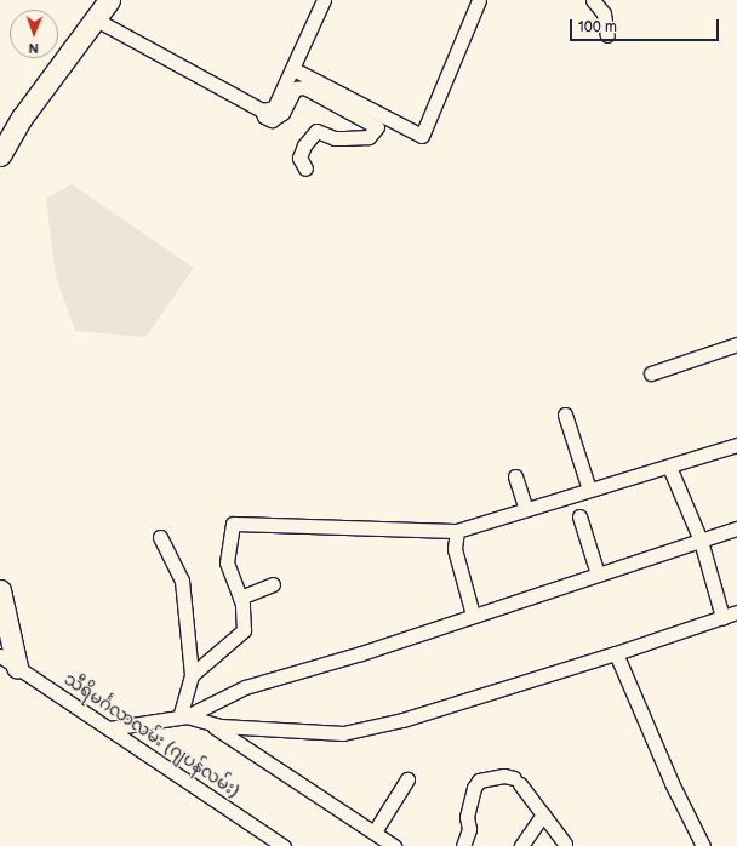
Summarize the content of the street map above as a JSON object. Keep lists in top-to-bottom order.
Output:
{
  "streets": {
    "street": ["သီရိမင်္ဂလာလမ်း (ဂျပန်လမ်း)"]
  },
  "scale_bar": "100 m",
  "north": "bottom"
}
